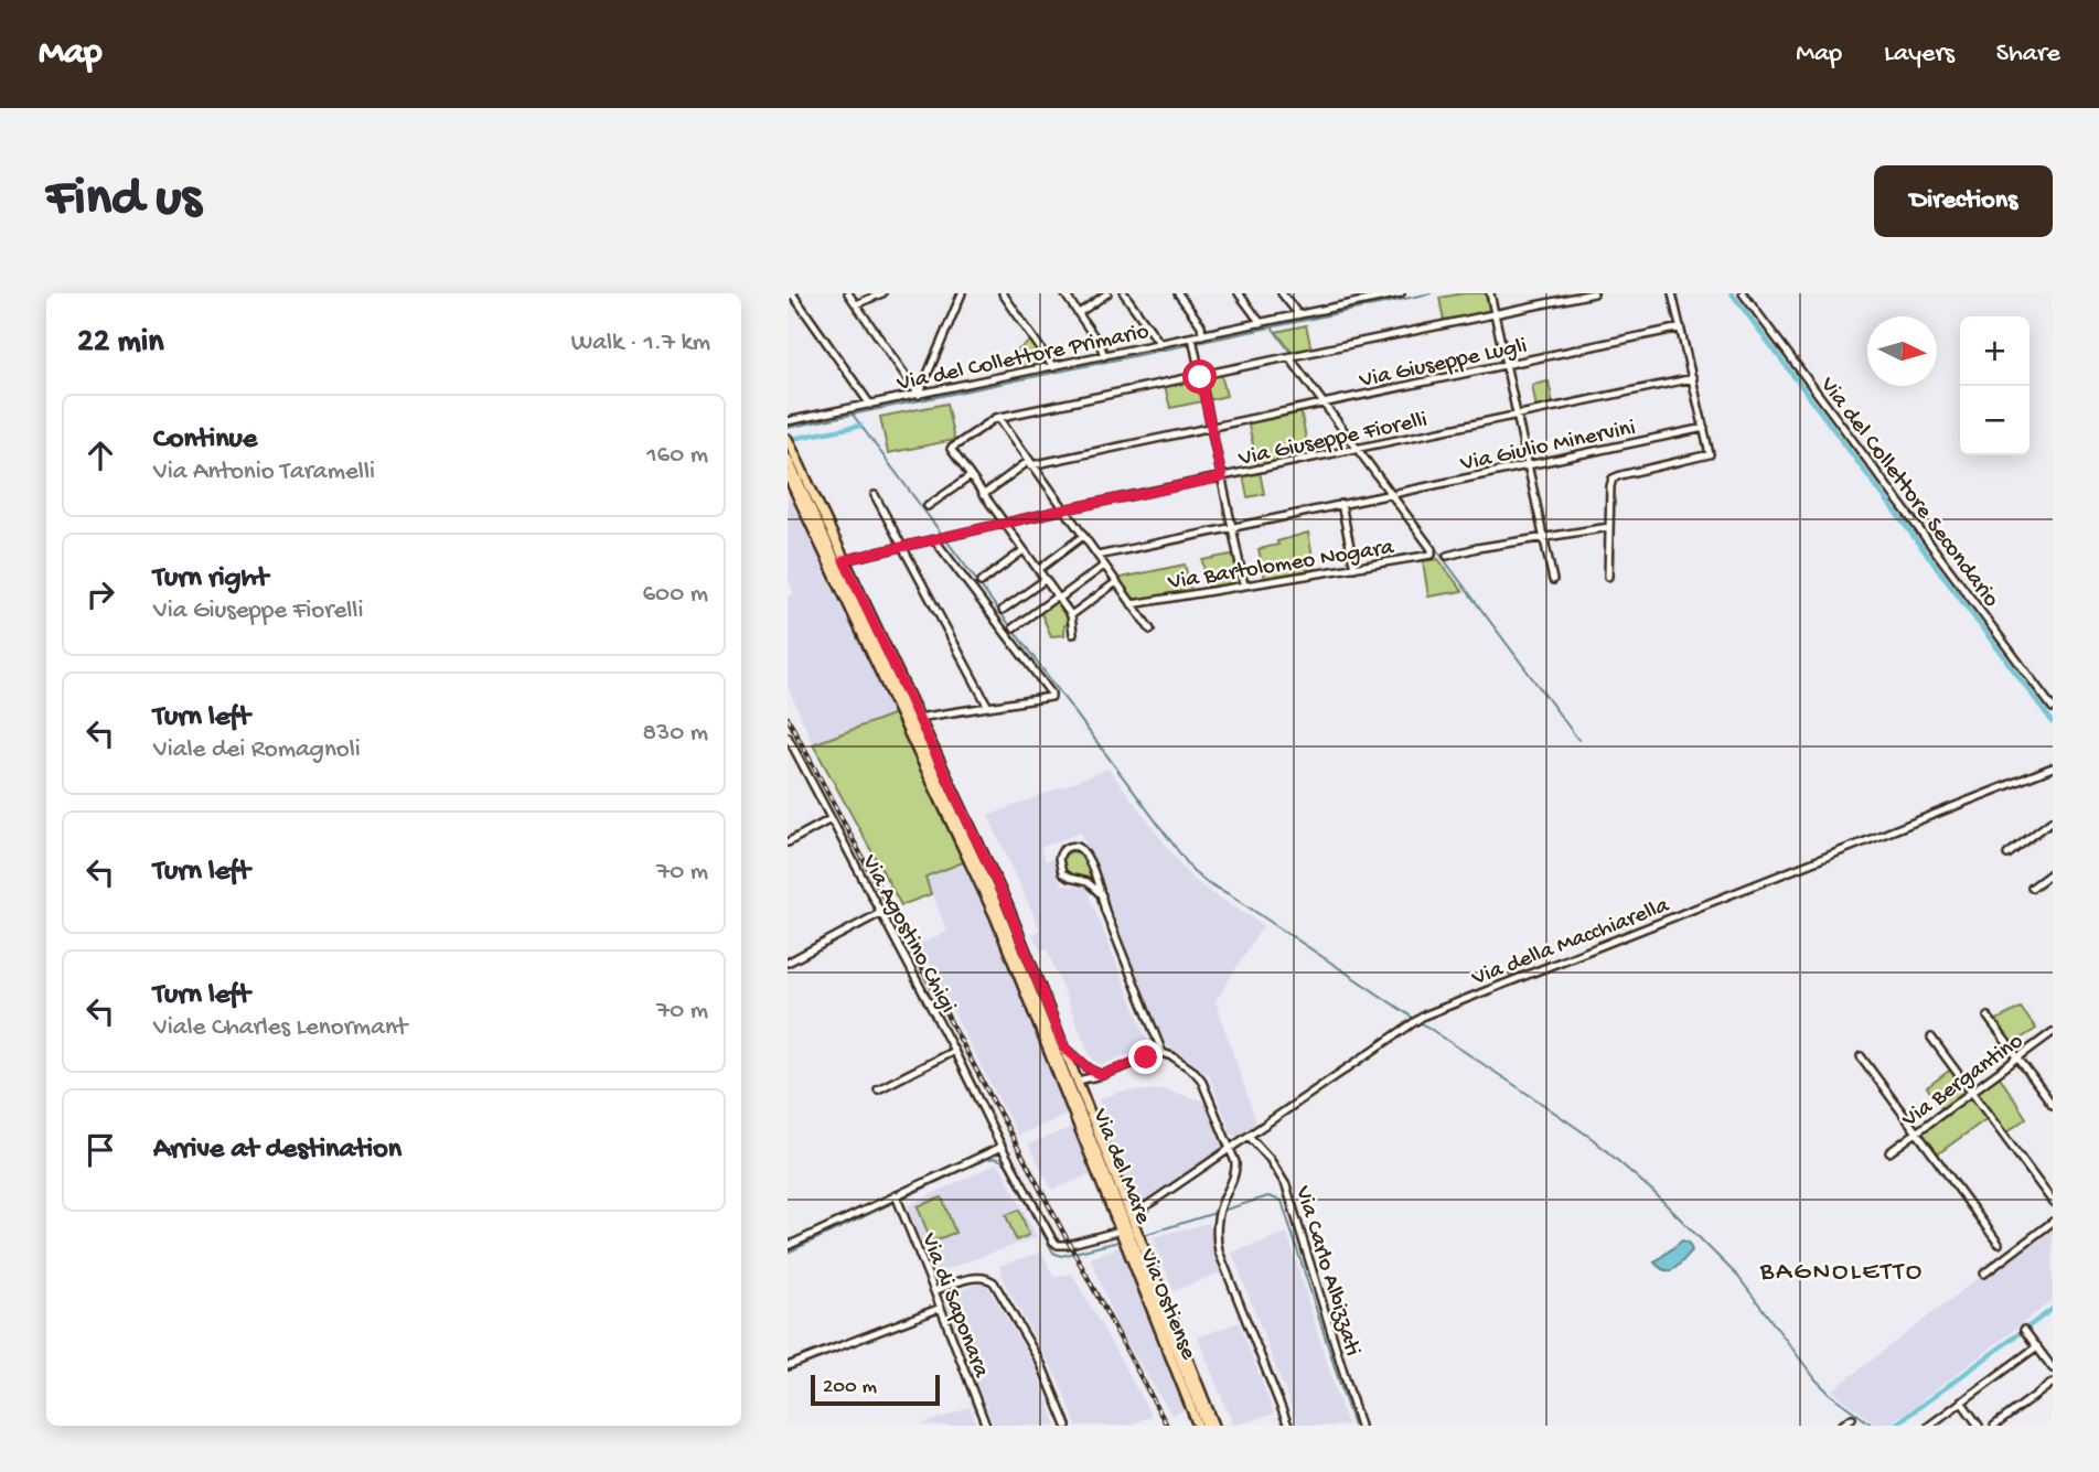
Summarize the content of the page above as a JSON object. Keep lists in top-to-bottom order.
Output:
{
  "streets": {
    "main road": ["Via del Mare", "Via Ostiense"],
    "street": [
      "Via del Collettore Primario",
      "Via Giuseppe Lugli",
      "Via Giuseppe Fiorelli",
      "Via Giulio Minervini",
      "Via del Collettore Secondario",
      "Via Bartolomeo Nogara",
      "Via Agostino Chigi",
      "Via della Macchiarella",
      "Via Bergantino",
      "Via Carlo Albizzati",
      "Via di Saponara"
    ]
  },
  "crossings": [
    ["Via Giulio Minervini", "Via Bartolomeo Nogara"],
    ["Via Agostino Chigi", "Via Ostiense"],
    ["Via della Macchiarella", "Via Carlo Albizzati"],
    ["Via del Mare", "Via Ostiense"]
  ],
  "districts": ["BAGNOLETTO"],
  "scale_bar": "200 m",
  "north": "right",
  "page": {
    "header": "Map",
    "nav": ["Map", "Layers", "Share"],
    "buttons": "Directions",
    "title": "Find us",
    "heading": ["22 min", "Walk · 1.7 km"],
    "map_buttons": ["+", "−"],
    "list": [
      ["Continue", "Via Antonio Taramelli", "160 m"],
      ["Turn right", "Via Giuseppe Fiorelli", "600 m"],
      ["Turn left", "Viale dei Romagnoli", "830 m"],
      ["Turn left", "70 m"],
      ["Turn left", "Viale Charles Lenormant", "70 m"],
      "Arrive at destination"
    ],
    "scale": "200 m"
  }
}
